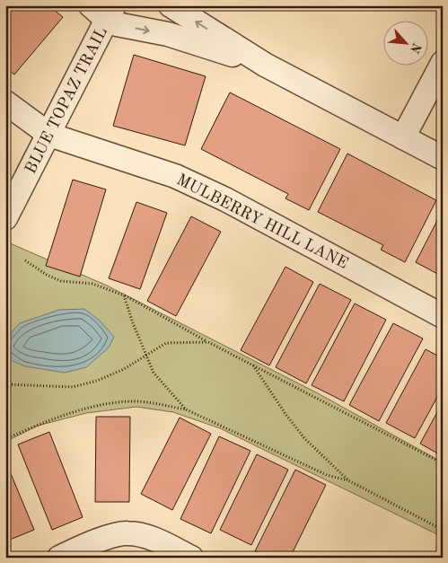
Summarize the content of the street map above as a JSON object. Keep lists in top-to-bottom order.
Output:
{
  "streets": {
    "street": ["BLUE TOPAZ TRAIL", "MULBERRY HILL LANE"]
  },
  "crossings": [
    ["BLUE TOPAZ TRAIL", "MULBERRY HILL LANE"]
  ],
  "north": "bottom right"
}
